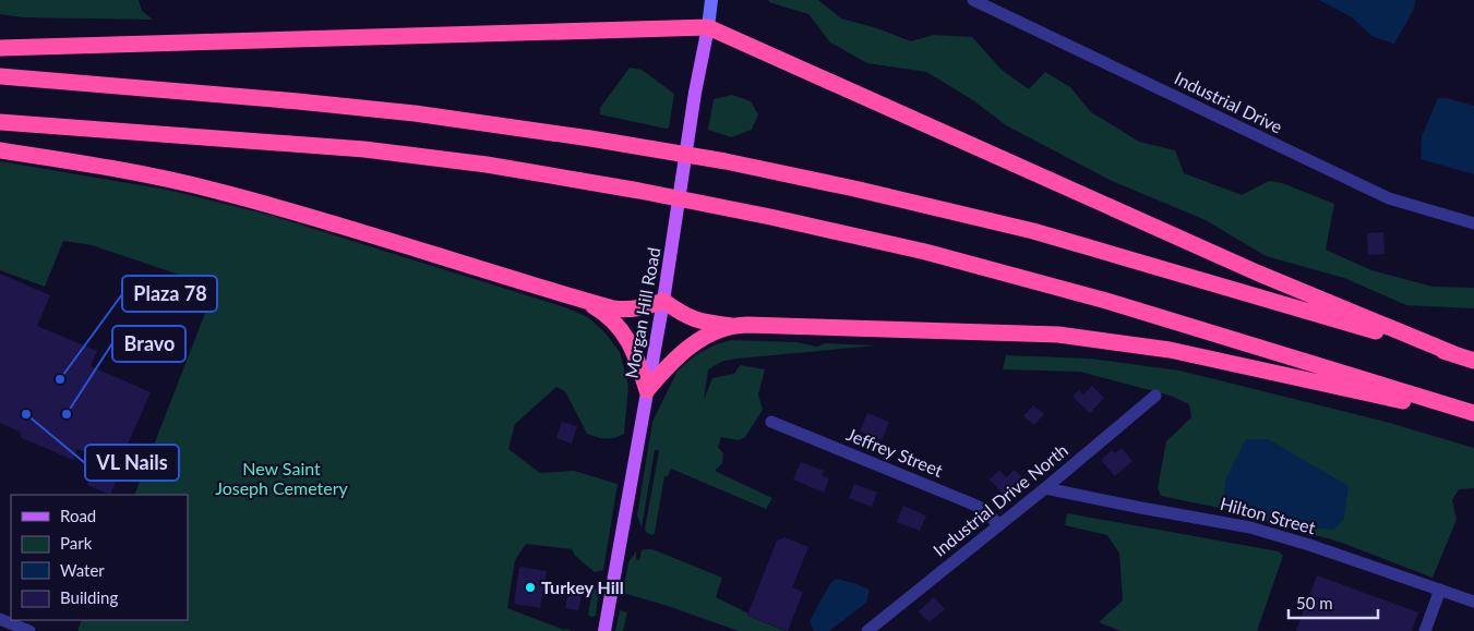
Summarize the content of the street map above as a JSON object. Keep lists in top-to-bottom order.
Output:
{
  "streets": {
    "main road": ["Morgan Hill Road"],
    "street": [
      "Industrial Drive",
      "Jeffrey Street",
      "Industrial Drive North",
      "Hilton Street"
    ]
  },
  "crossings": [
    ["Jeffrey Street", "Industrial Drive North"],
    ["Industrial Drive North", "Hilton Street"]
  ],
  "parks": ["New Saint Joseph Cemetery"],
  "places": [
    "Plaza 78",
    "VL Nails",
    "Bravo",
    "Turkey Hill"
  ],
  "legend": [
    "Road",
    "Park",
    "Water",
    "Building"
  ],
  "scale_bar": "50 m"
}
